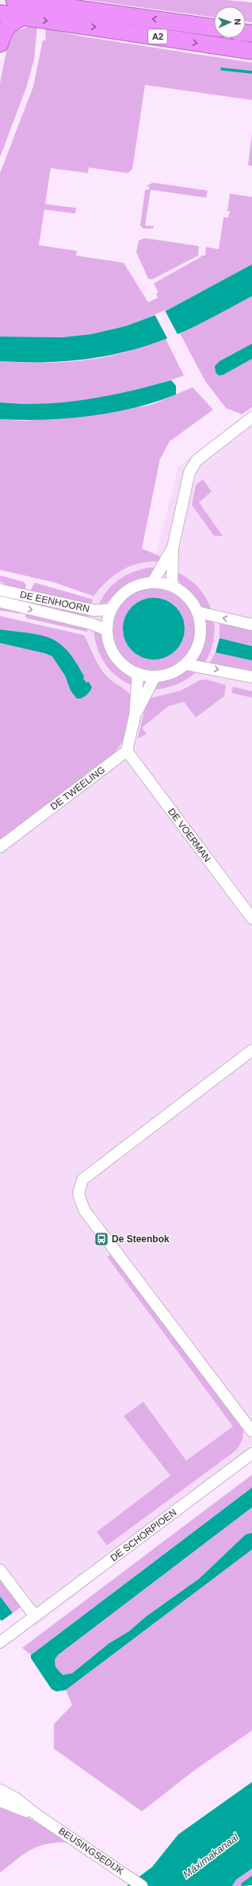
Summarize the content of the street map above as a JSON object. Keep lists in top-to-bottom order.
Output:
{
  "streets": {
    "highway": ["A2"],
    "street": [
      "DE EENHOORN",
      "DE TWEELING",
      "DE VOERMAN",
      "DE SCHORPIOEN",
      "BEUSINGSEDIJK"
    ]
  },
  "crossings": [
    ["DE TWEELING", "DE VOERMAN"]
  ],
  "water": ["Máximakanaal"],
  "places": {
    "bus stop": ["De Steenbok"]
  },
  "north": "right"
}
